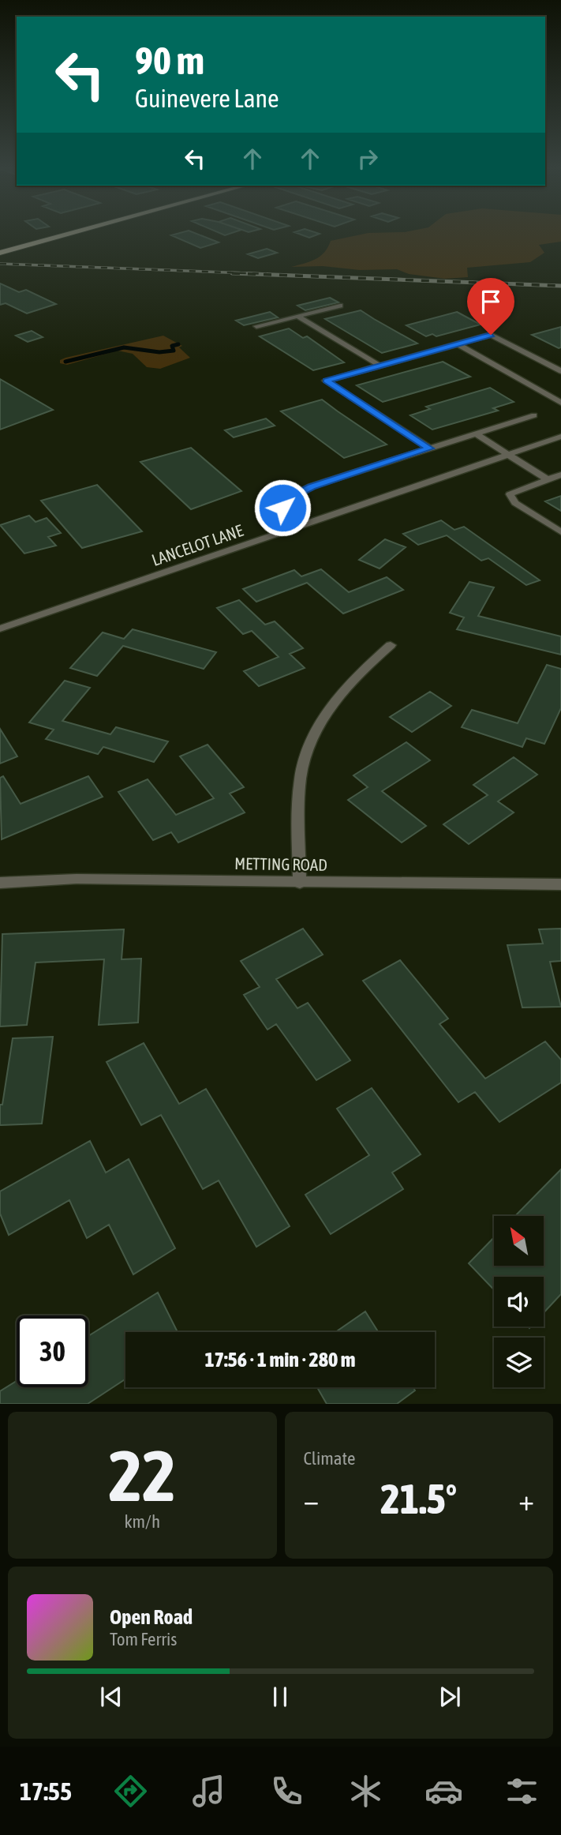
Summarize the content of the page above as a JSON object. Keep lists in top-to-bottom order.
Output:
{
  "streets": {
    "street": ["LANCELOT LANE", "METTING ROAD"]
  },
  "north": "top left",
  "page": {
    "turn": ["90 m", "Guinevere Lane"],
    "limit": "30",
    "trip": "17:56 · 1 min · 280 m",
    "tile": [
      ["22", "km/h"],
      "Climate"
    ],
    "heat": ["−", "21.5°", "+"],
    "song": ["Open Road", "Tom Ferris"],
    "tabs": "17:55"
  }
}
